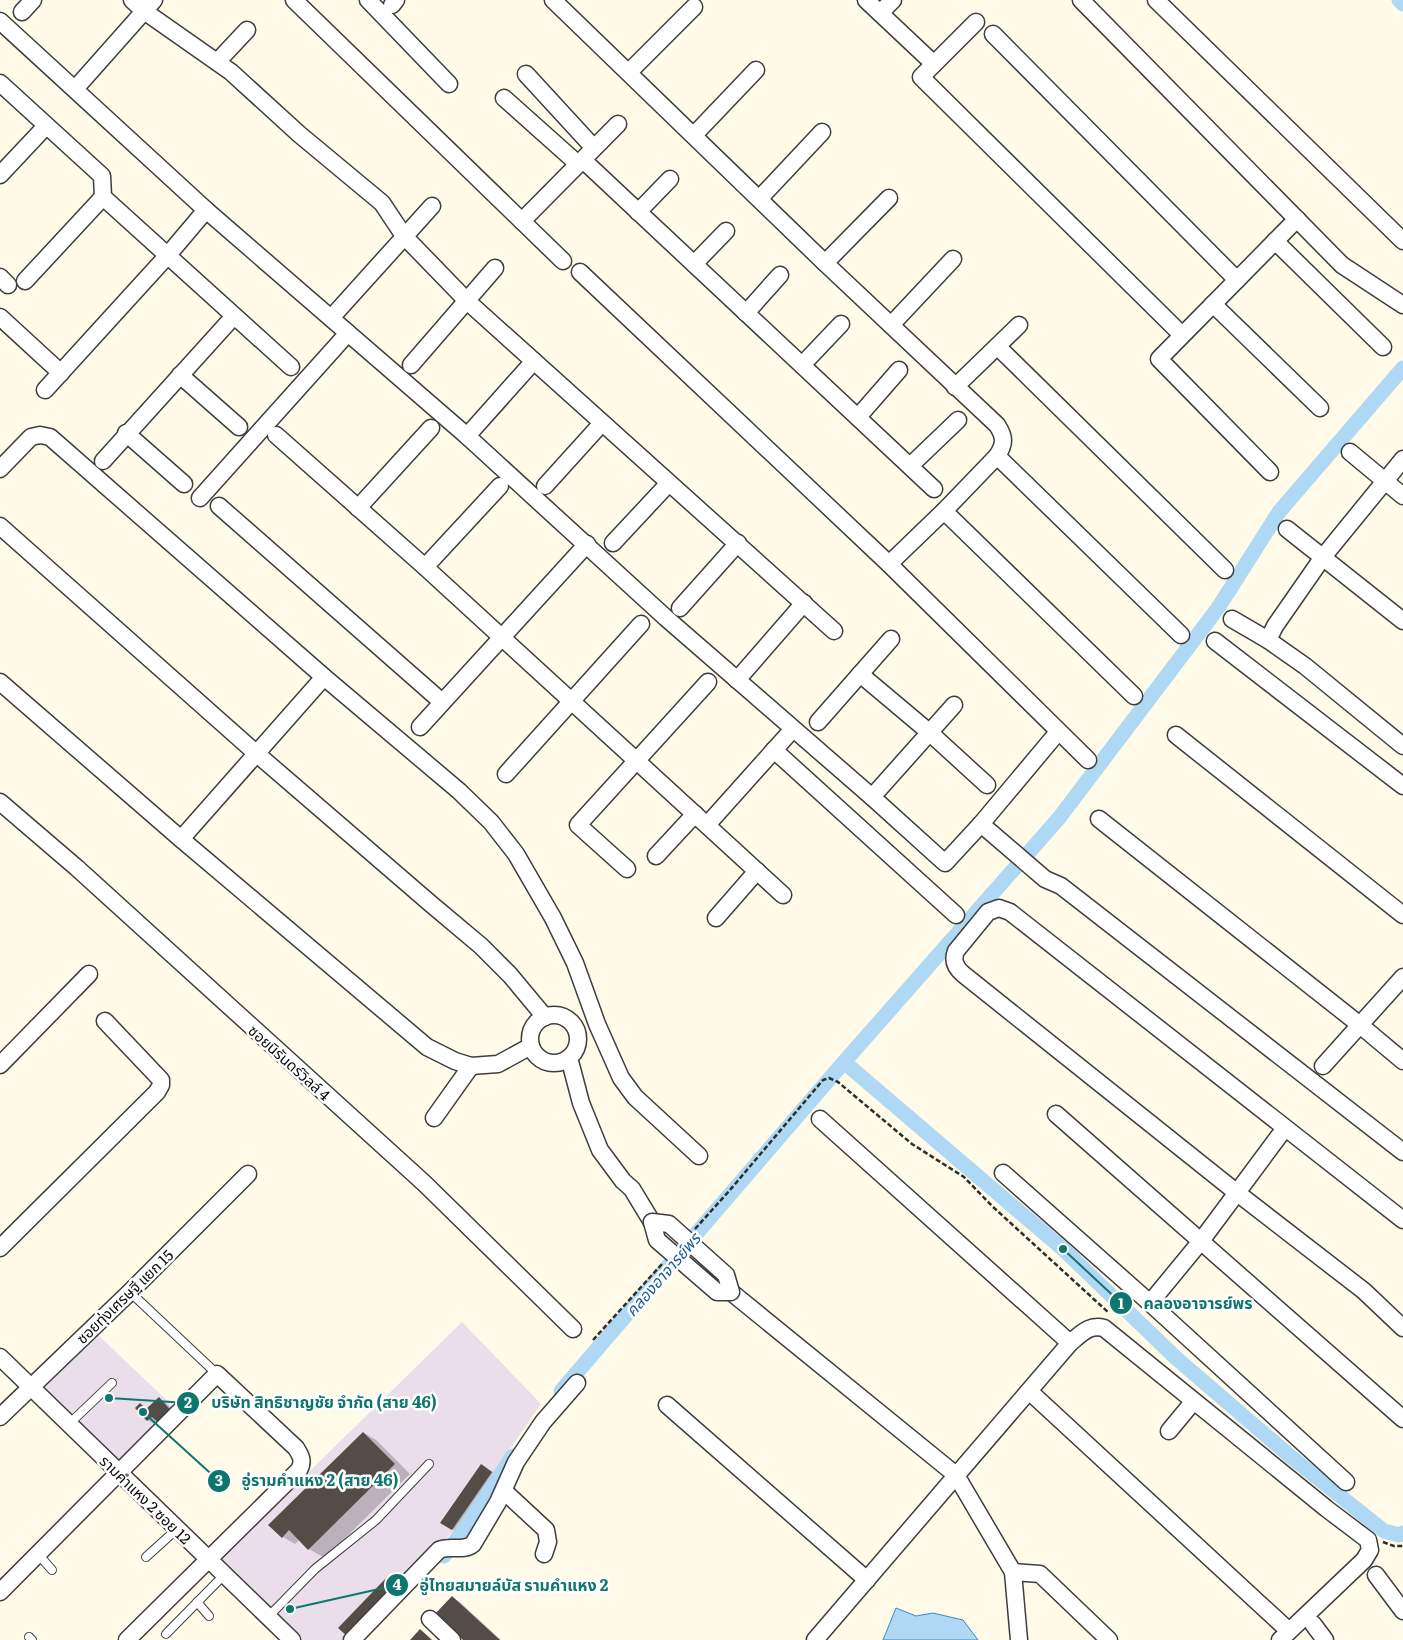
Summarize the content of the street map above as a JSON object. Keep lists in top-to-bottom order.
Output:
{
  "streets": {
    "street": ["ซอยนิรันดร์วิลล์ 4", "ซอยทุ่งเศรษฐี แยก 15", "รามคำแหง 2 ซอย 12"]
  },
  "crossings": [
    ["ซอยทุ่งเศรษฐี แยก 15", "รามคำแหง 2 ซอย 12"]
  ],
  "water": ["คลองอาจารย์พร"],
  "places": [
    "คลองอาจารย์พร",
    "บริษัท สิทธิชาญชัย จำกัด (สาย 46)",
    "อู่รามคำแหง 2 (สาย 46)",
    "อู่ไทยสมายล์บัส รามคำแหง 2"
  ]
}
